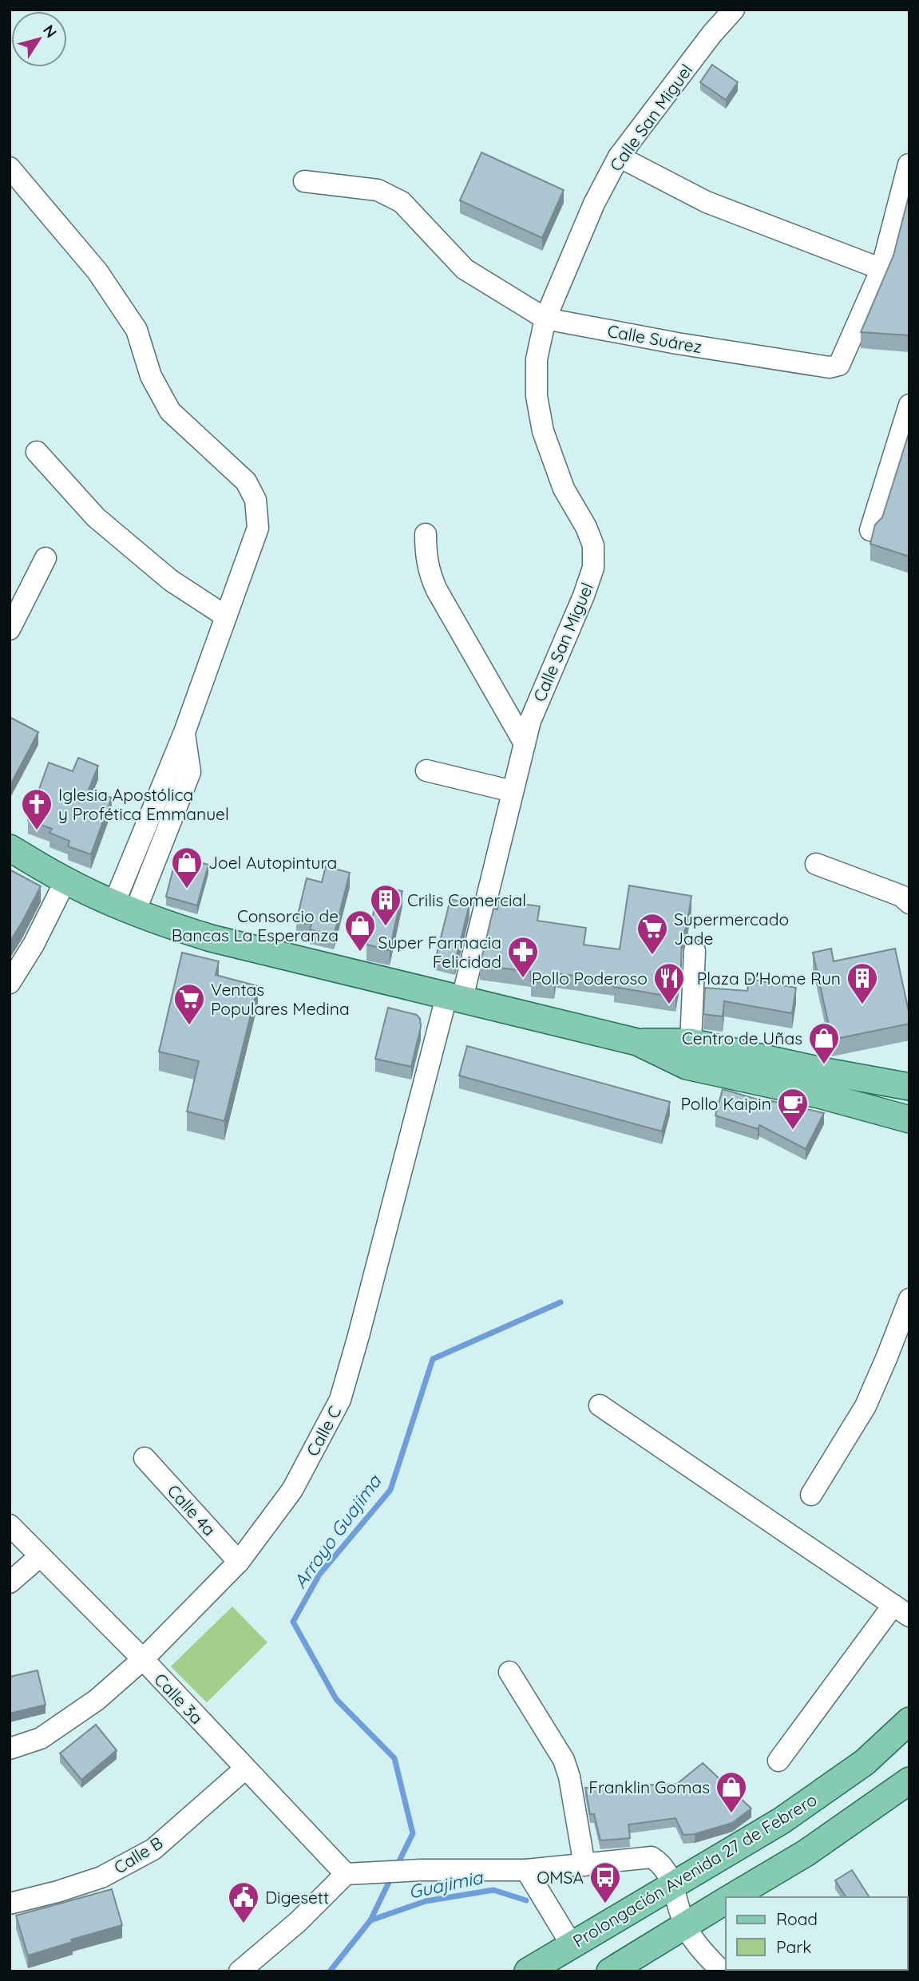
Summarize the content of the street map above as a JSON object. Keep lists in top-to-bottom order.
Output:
{
  "streets": {
    "main road": ["Prolongación Avenida 27 de Febrero"],
    "street": [
      "Calle San Miguel",
      "Calle Suárez",
      "Calle C",
      "Calle 4a",
      "Calle 3a",
      "Calle B"
    ]
  },
  "crossings": [
    ["Calle San Miguel", "Calle Suárez"],
    ["Calle San Miguel", "Calle C"],
    ["Calle C", "Calle 4a"],
    ["Calle C", "Calle 3a"],
    ["Calle 3a", "Calle B"]
  ],
  "water": ["Arroyo Guajima", "Guajimia"],
  "places": {
    "church": ["Iglesia Apostólica y Profética Emmanuel"],
    "shop": [
      "Joel Autopintura",
      "Consorcio de Bancas La Esperanza",
      "Centro de Uñas",
      "Franklin Gomas"
    ],
    "building": ["Crilis Comercial", "Plaza D'Home Run"],
    "supermarket": ["Supermercado Jade", "Ventas Populares Medina"],
    "pharmacy": ["Super Farmacia Felicidad"],
    "restaurant": ["Pollo Poderoso"],
    "cafe": ["Pollo Kaipin"],
    "bus stop": ["OMSA"],
    "public building": ["Digesett"]
  },
  "legend": ["Road", "Park"],
  "north": "top right"
}
